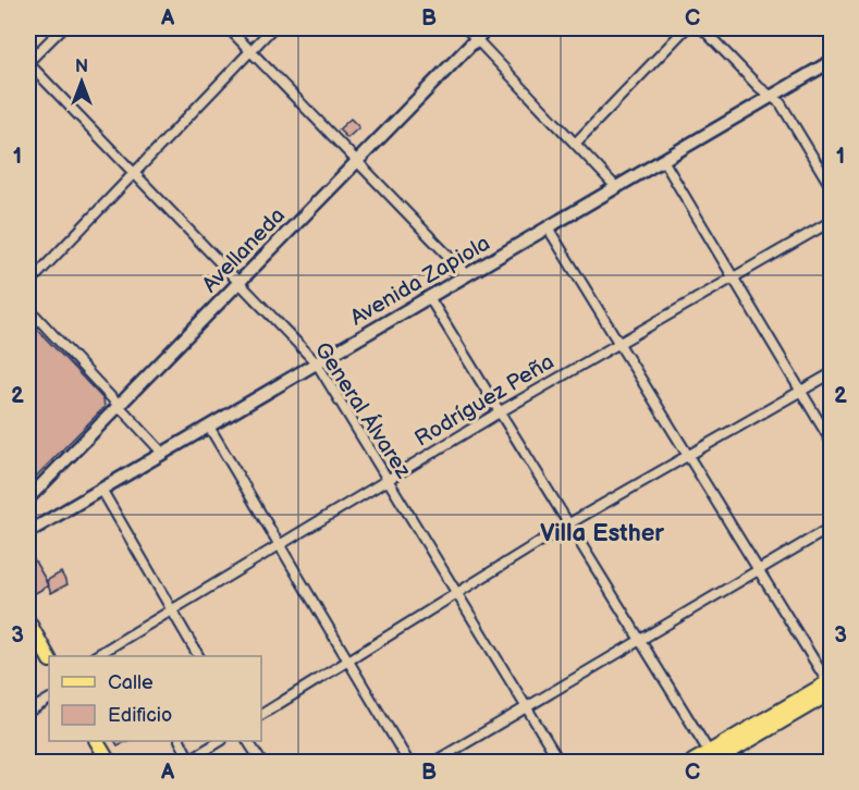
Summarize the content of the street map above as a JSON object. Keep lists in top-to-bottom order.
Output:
{
  "streets": {
    "main road": ["Avellaneda", "Avenida Zapiola"],
    "street": ["Rodríguez Peña", "General Álvarez"]
  },
  "crossings": [
    ["Avellaneda", "General Álvarez"],
    ["Avenida Zapiola", "General Álvarez"],
    ["Rodríguez Peña", "General Álvarez"]
  ],
  "districts": ["Villa Esther"],
  "legend": ["Calle", "Edificio"],
  "north": "top",
  "grid": {
    "columns": ["A", "B", "C"],
    "rows": ["1", "2", "3"]
  }
}
